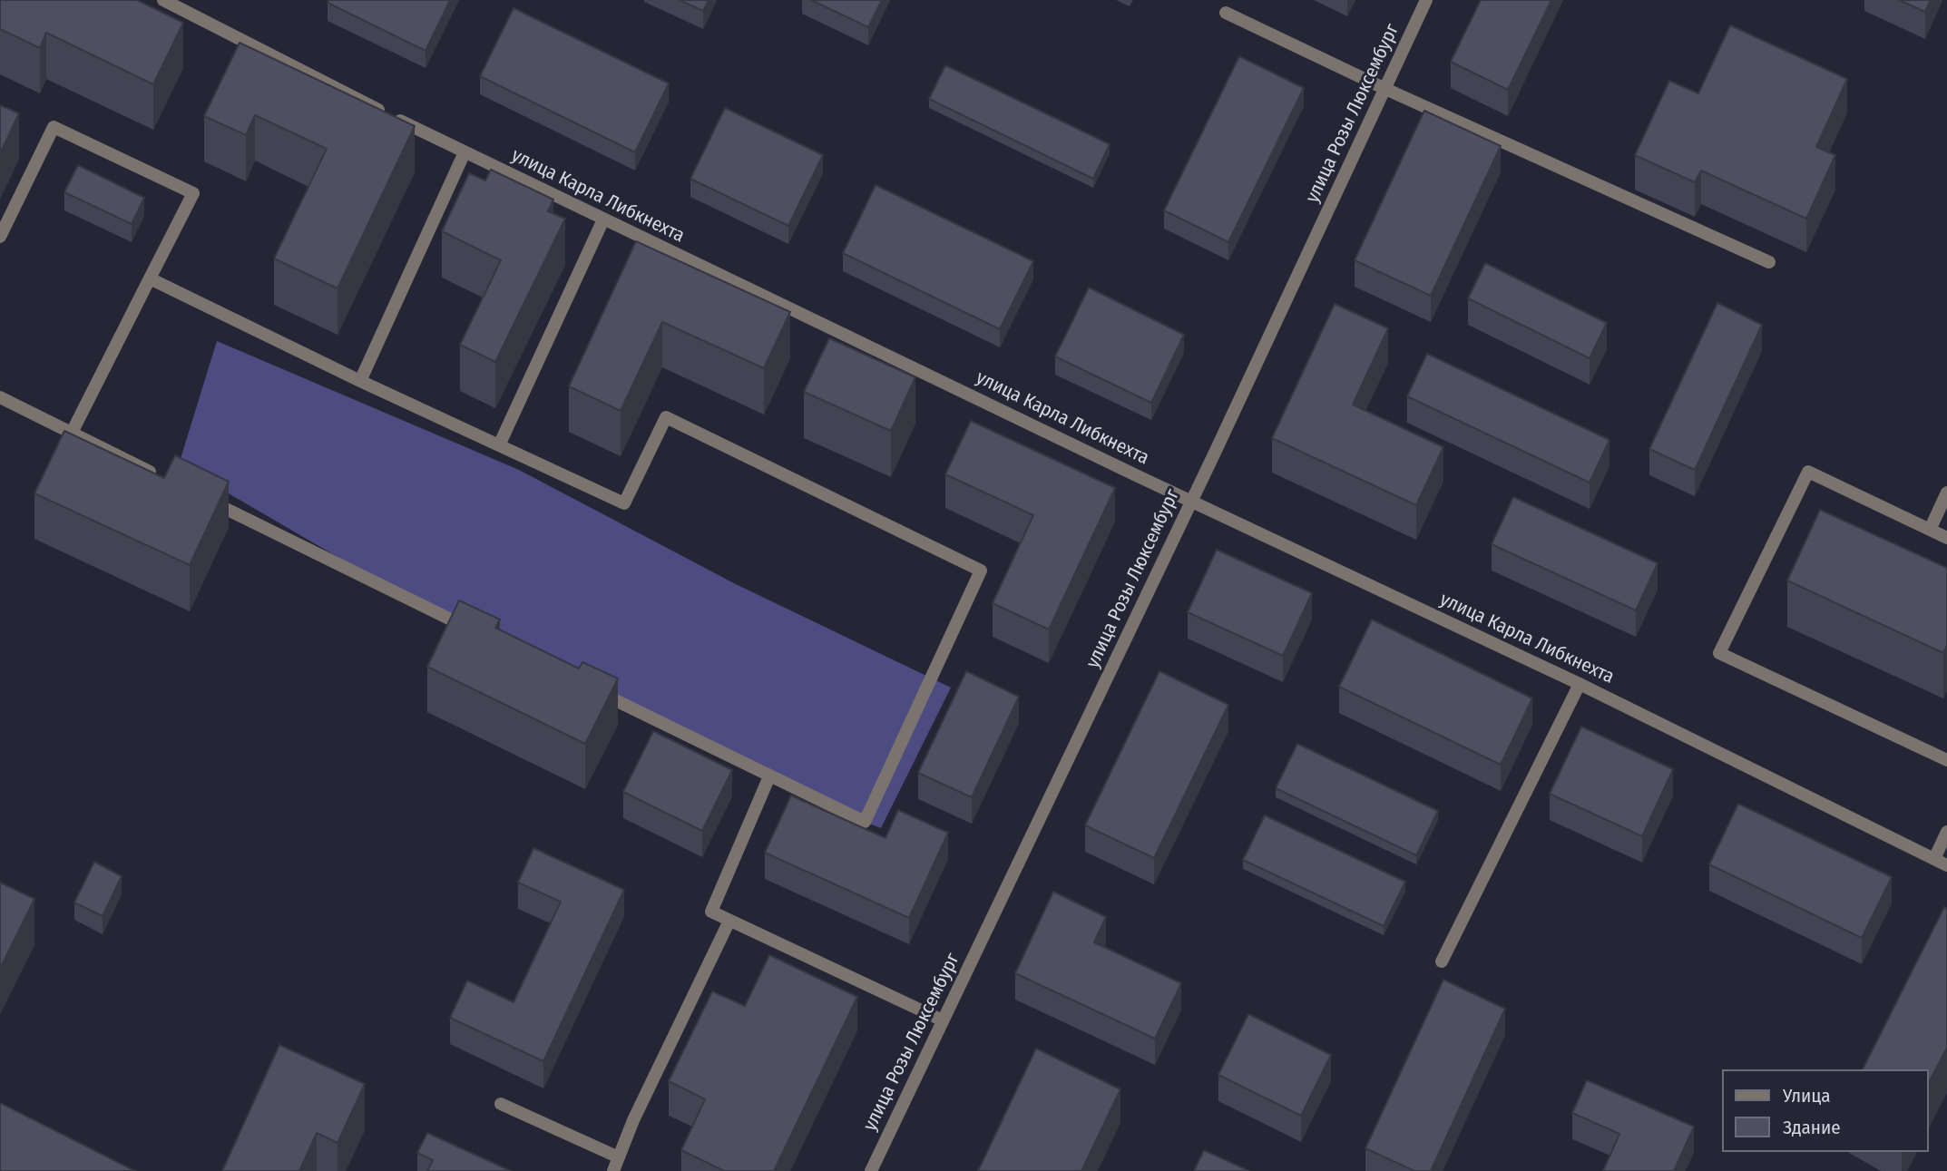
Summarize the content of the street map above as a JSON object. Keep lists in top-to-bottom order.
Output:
{
  "streets": {
    "street": ["улица Розы Люксембург", "улица Карла Либкнехта"]
  },
  "crossings": [
    ["улица Розы Люксембург", "улица Карла Либкнехта"]
  ],
  "legend": ["Улица", "Здание"]
}
